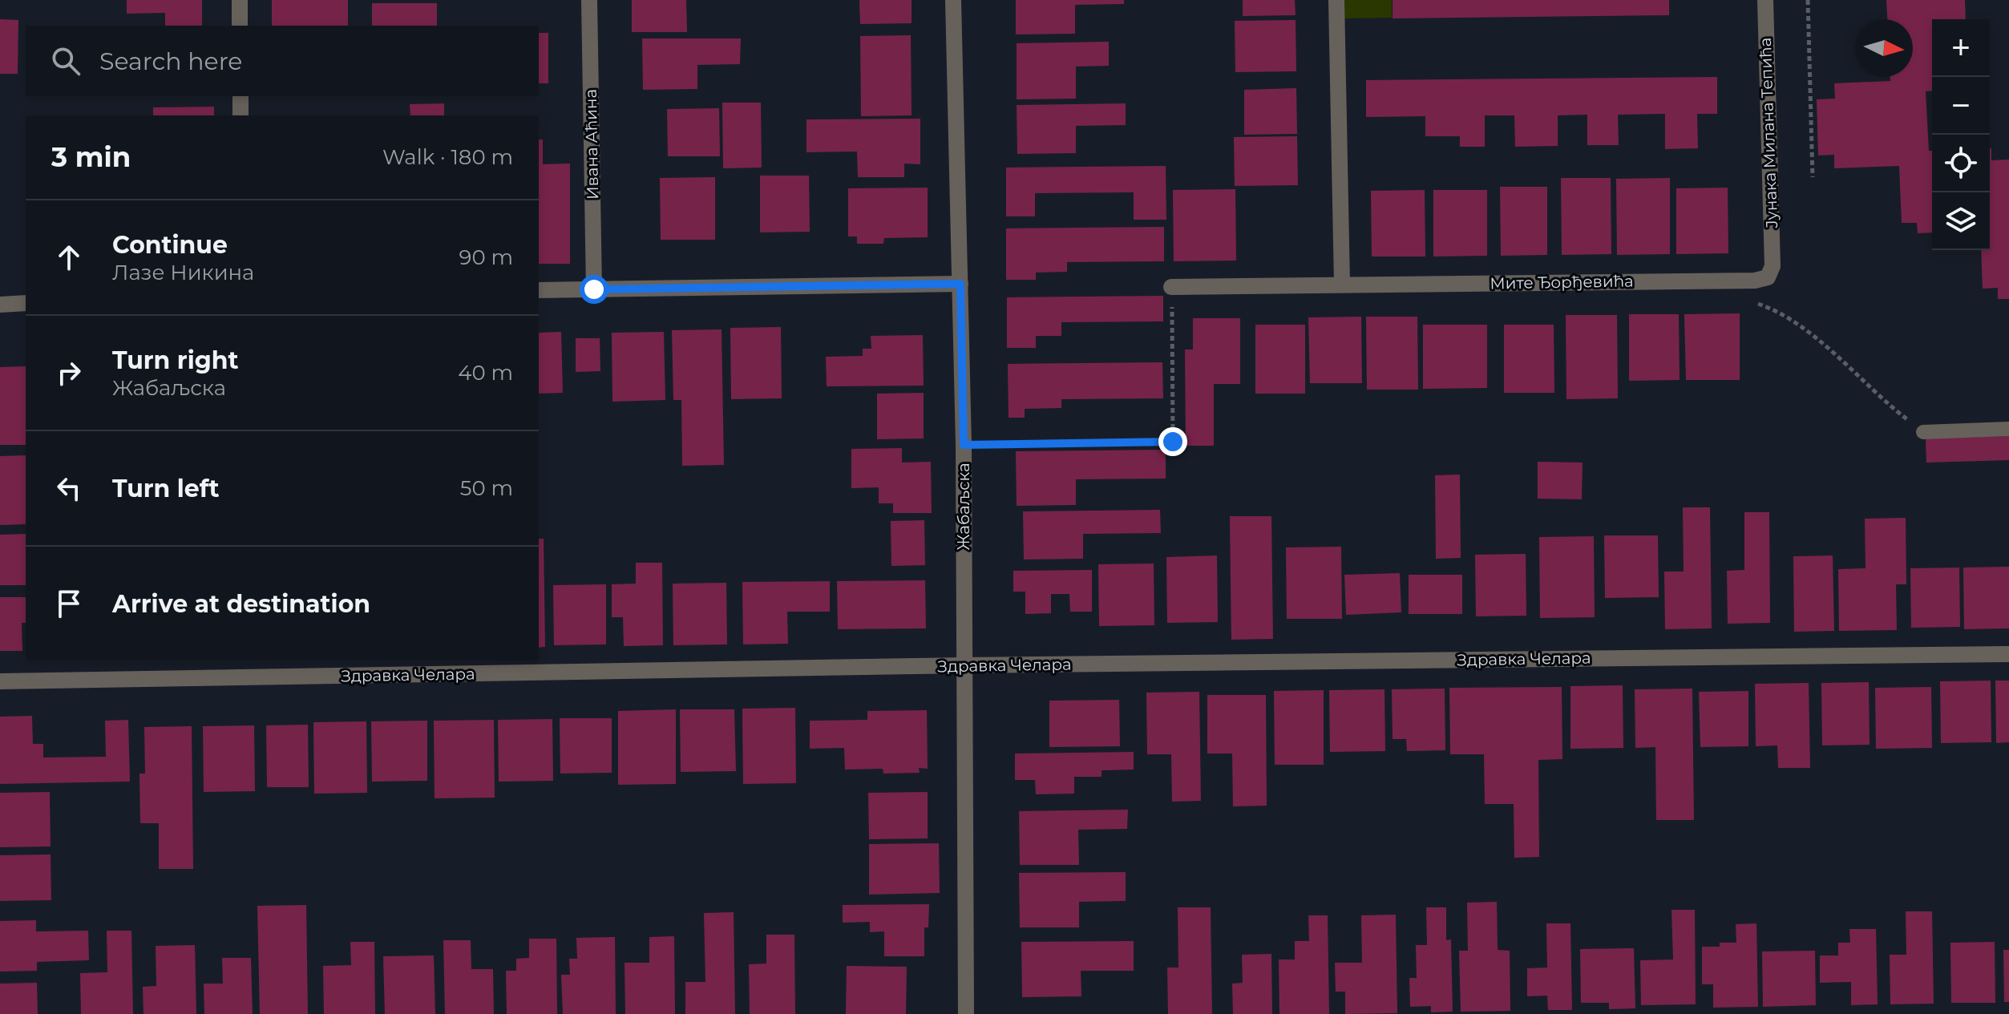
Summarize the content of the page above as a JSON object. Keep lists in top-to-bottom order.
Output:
{
  "streets": {
    "street": [
      "Јунака Милана Тепића",
      "Ивана Аћина",
      "Мите Ђорђевића",
      "Жабаљска",
      "Здравка Челара"
    ]
  },
  "crossings": [
    ["Јунака Милана Тепића", "Мите Ђорђевића"],
    ["Жабаљска", "Здравка Челара"]
  ],
  "north": "right",
  "page": {
    "map_buttons": ["+", "−"],
    "search": "Search here",
    "heading": ["3 min", "Walk · 180 m"],
    "list": [
      ["Continue", "Лазе Никина", "90 m"],
      ["Turn right", "Жабаљска", "40 m"],
      ["Turn left", "50 m"],
      "Arrive at destination"
    ]
  }
}
